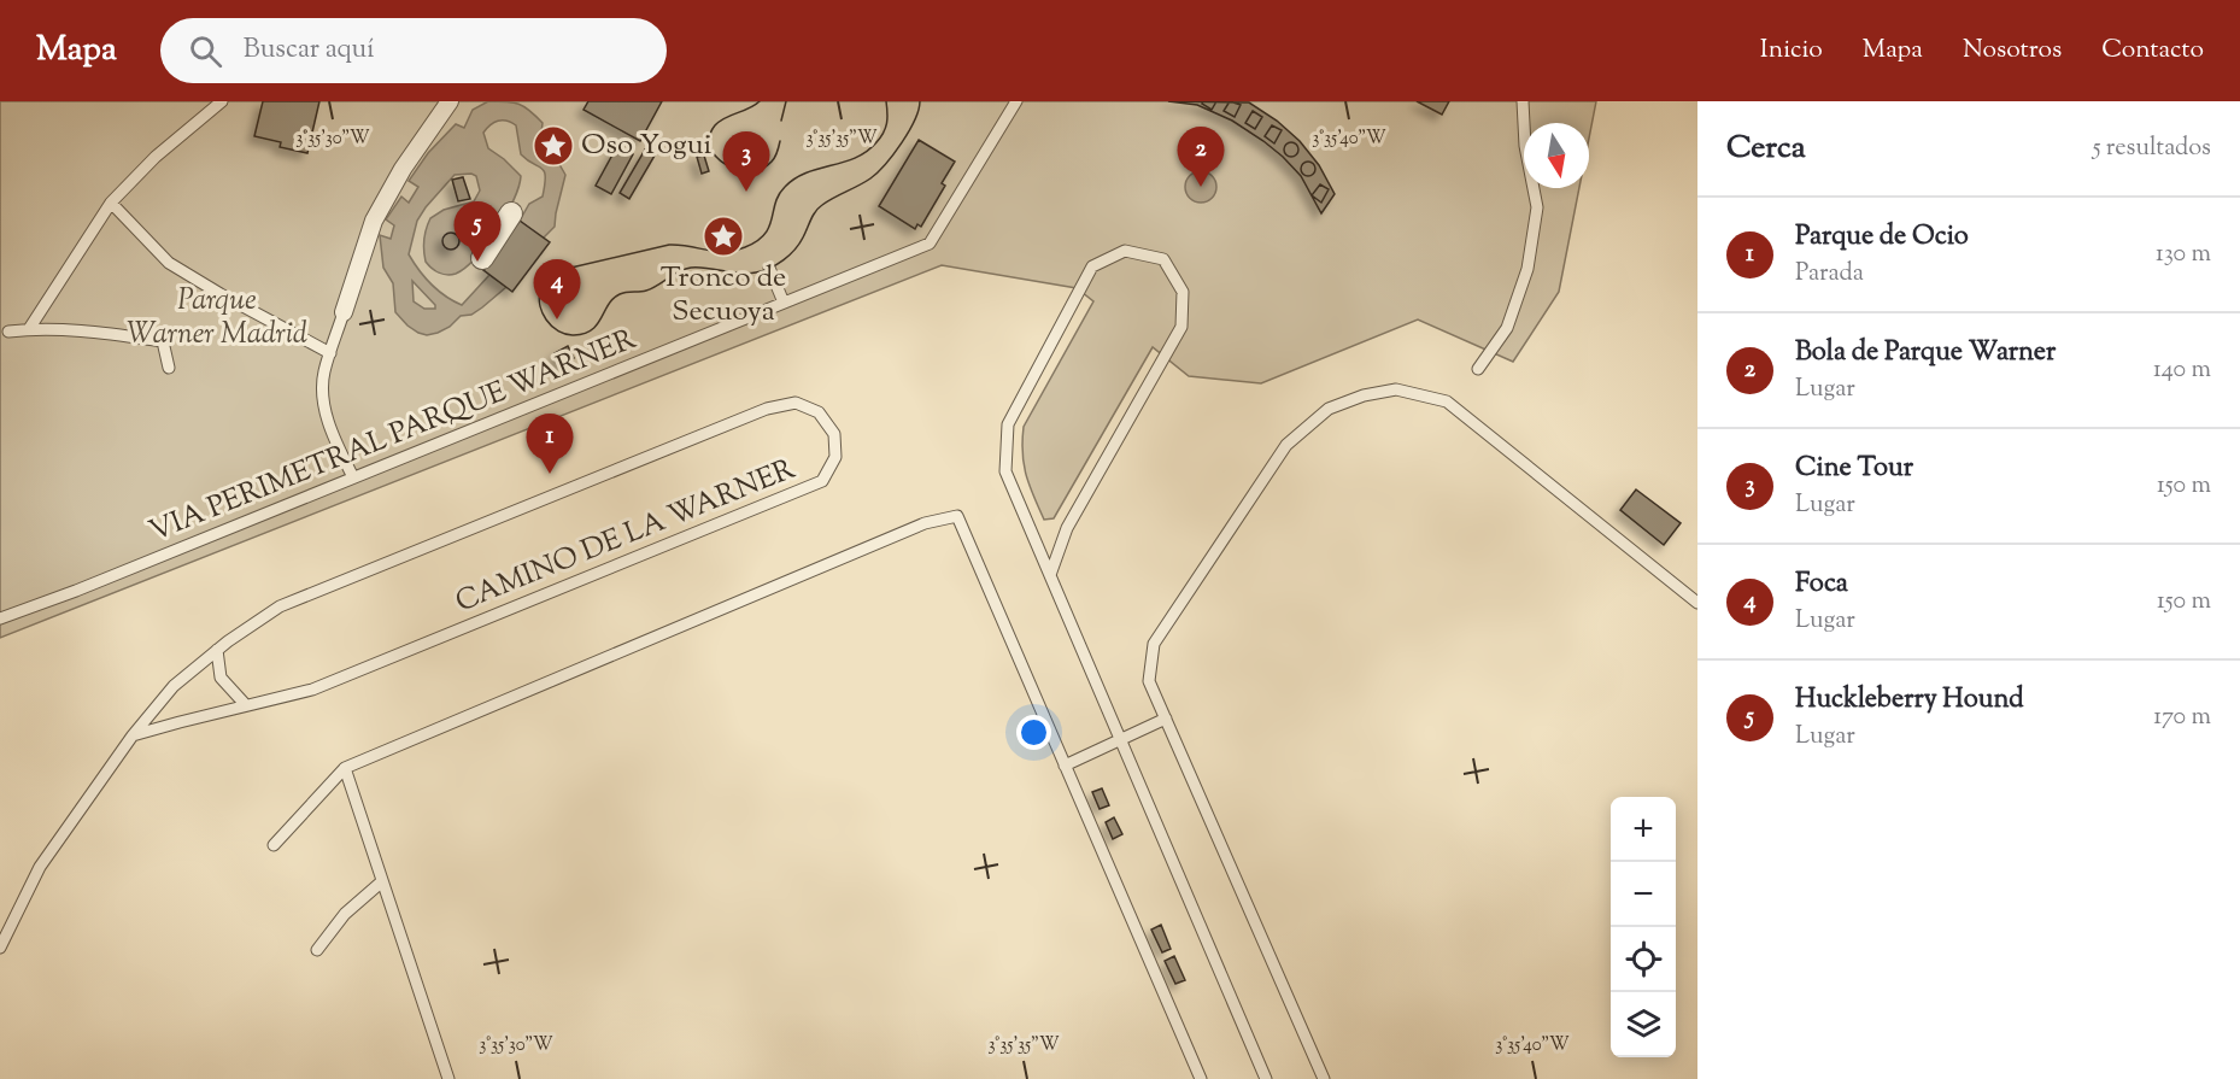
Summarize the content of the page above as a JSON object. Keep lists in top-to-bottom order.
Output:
{
  "streets": {
    "lane": ["VIA PERIMETRAL PARQUE WARNER", "CAMINO DE LA WARNER"]
  },
  "parks": ["Parque Warner Madrid"],
  "places": {
    "place": ["Oso Yogui", "Tronco de Secuoya"]
  },
  "north": "bottom",
  "page": {
    "header": "Mapa",
    "search": "Buscar aquí",
    "nav": [
      "Inicio",
      "Mapa",
      "Nosotros",
      "Contacto"
    ],
    "heading": ["Cerca", "5 resultados"],
    "pins": [
      "2",
      "3",
      "5",
      "4",
      "1"
    ],
    "list": [
      {
        "mark": "1",
        "name": "Parque de Ocio",
        "note": "Parada",
        "value": "130 m"
      },
      {
        "mark": "2",
        "name": "Bola de Parque Warner",
        "note": "Lugar",
        "value": "140 m"
      },
      {
        "mark": "3",
        "name": "Cine Tour",
        "note": "Lugar",
        "value": "150 m"
      },
      {
        "mark": "4",
        "name": "Foca",
        "note": "Lugar",
        "value": "150 m"
      },
      {
        "mark": "5",
        "name": "Huckleberry Hound",
        "note": "Lugar",
        "value": "170 m"
      }
    ],
    "map_buttons": ["+", "−"]
  },
  "coordinates": ["3°35'30\"W", "3°35'35\"W", "3°35'40\"W"]
}
